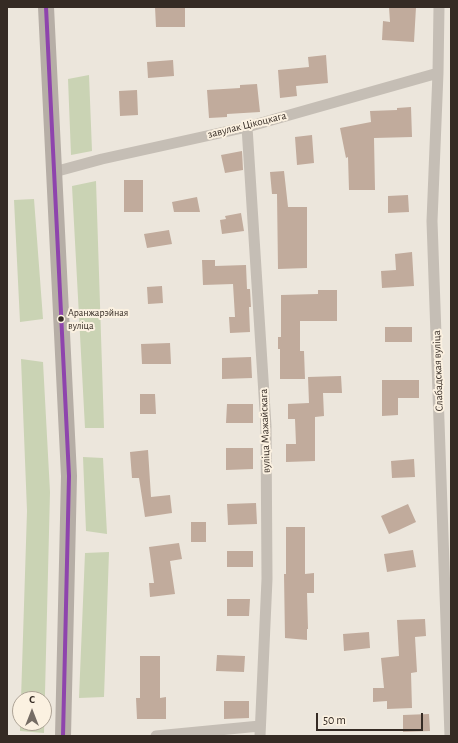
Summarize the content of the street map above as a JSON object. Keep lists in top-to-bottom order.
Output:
{
  "streets": {
    "street": ["завулак Цікоцкага", "Слабадская вуліца", "вуліца Мажайскага"]
  },
  "crossings": [
    ["завулак Цікоцкага", "Слабадская вуліца"],
    ["завулак Цікоцкага", "вуліца Мажайскага"]
  ],
  "places": ["Аранжарэйная вуліца"],
  "scale_bar": "50 m",
  "north": "top"
}
